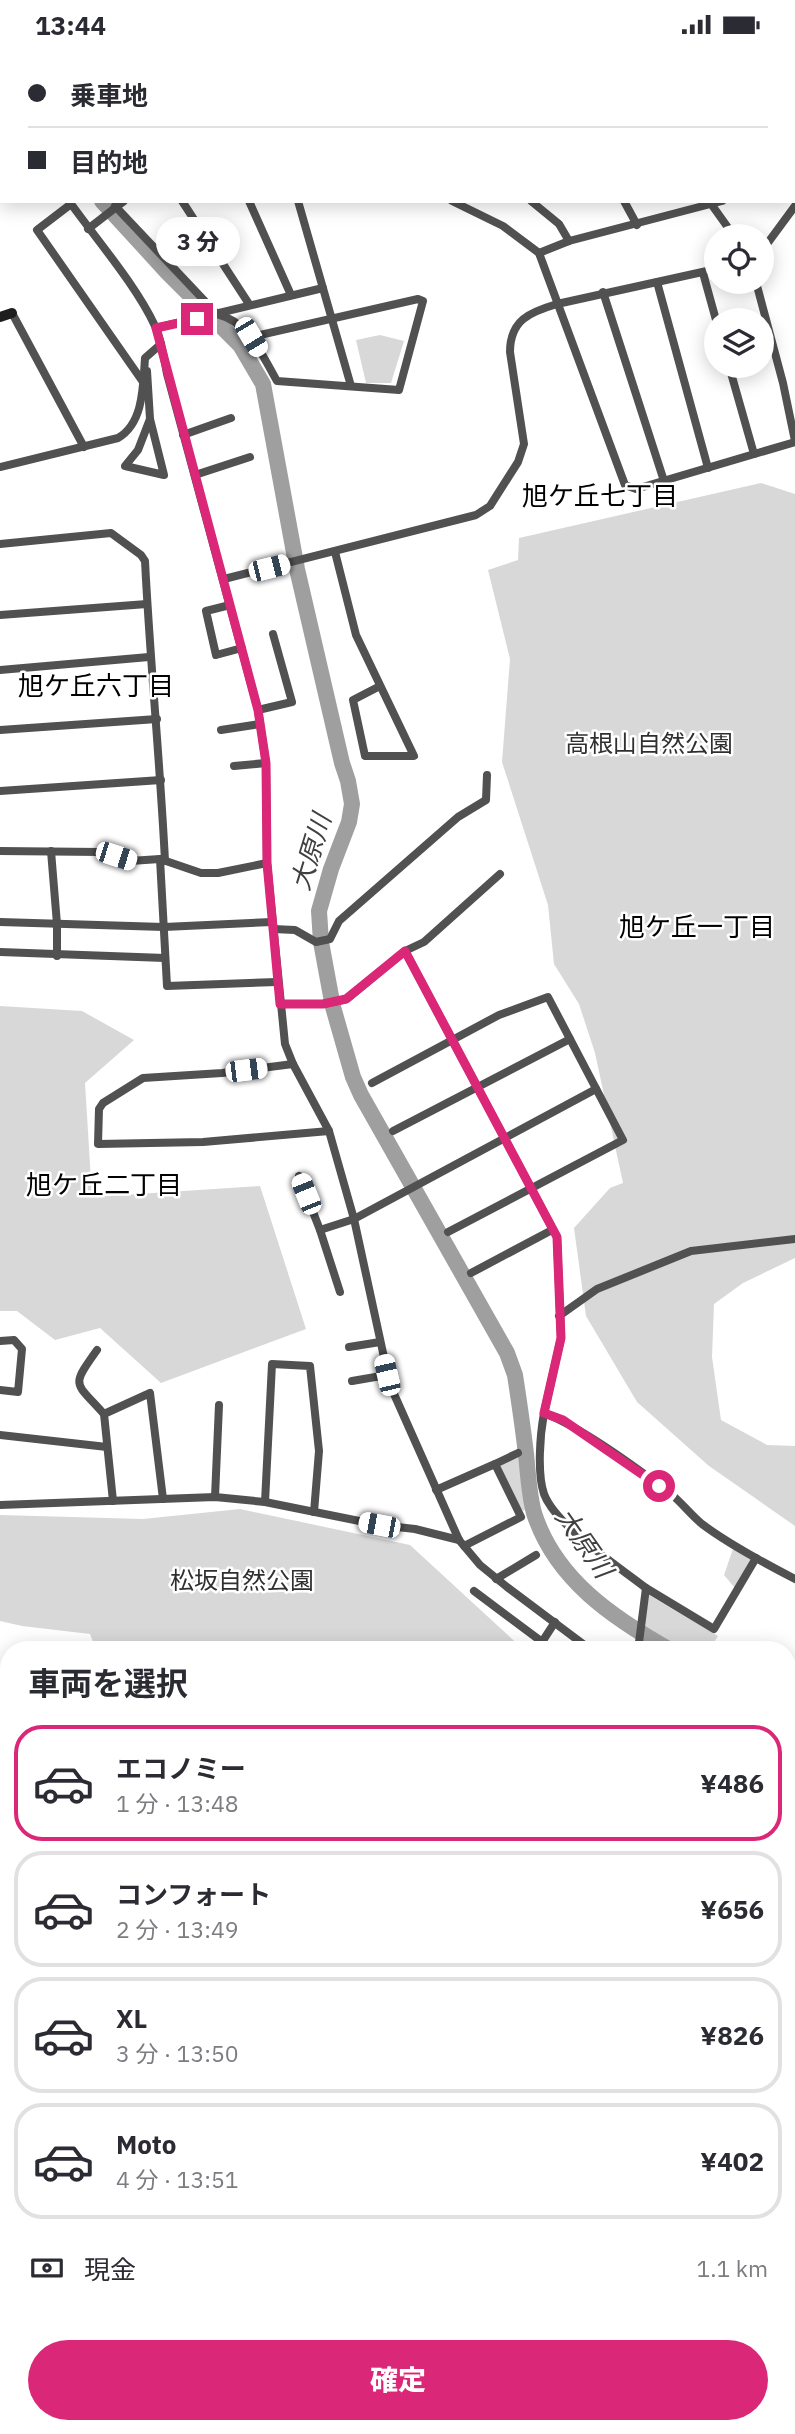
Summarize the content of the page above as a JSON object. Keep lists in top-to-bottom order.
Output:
{
  "districts": [
    "旭ケ丘七丁目",
    "旭ケ丘六丁目",
    "旭ケ丘一丁目",
    "旭ケ丘二丁目"
  ],
  "water": ["大原川"],
  "parks": ["高根山自然公園", "松坂自然公園"],
  "page": {
    "status": "13:44",
    "banner": ["乗車地", "目的地"],
    "bubble": "3 分",
    "heading": "車両を選択",
    "list": [
      {
        "name": "エコノミー",
        "note": "1 分 · 13:48",
        "value": "¥486"
      },
      {
        "name": "コンフォート",
        "note": "2 分 · 13:49",
        "value": "¥656"
      },
      {
        "name": "XL",
        "note": "3 分 · 13:50",
        "value": "¥826"
      },
      {
        "name": "Moto",
        "note": "4 分 · 13:51",
        "value": "¥402"
      }
    ],
    "pay": ["現金", "1.1 km"],
    "buttons": "確定"
  }
}
